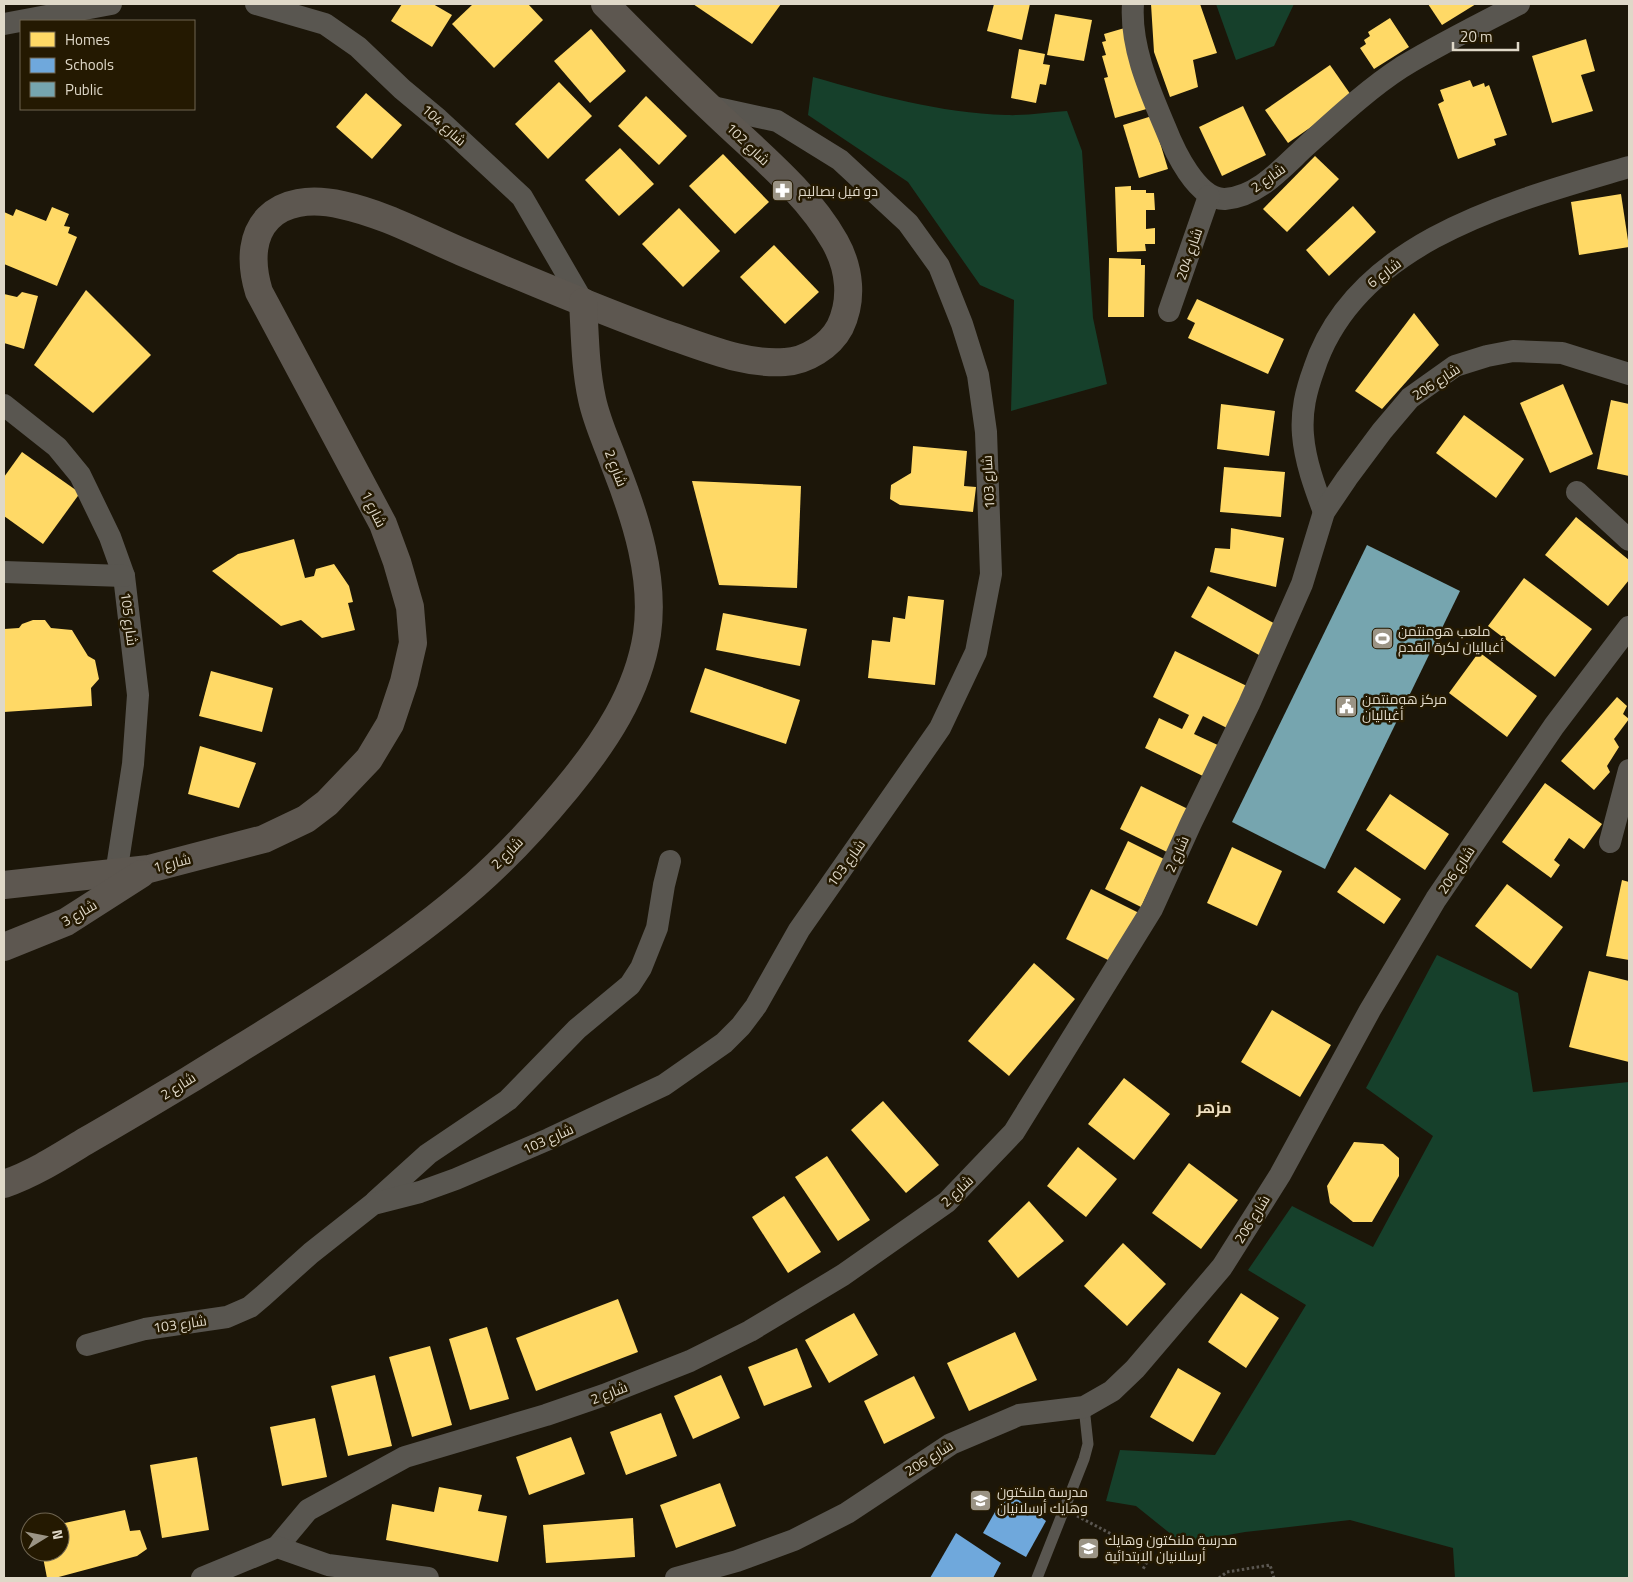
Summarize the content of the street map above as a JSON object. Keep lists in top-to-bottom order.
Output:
{
  "streets": {
    "main road": [
      "شارع 102",
      "شارع 2",
      "شارع 1",
      "شارع 3"
    ],
    "street": [
      "شارع 104",
      "شارع 204",
      "شارع 6",
      "شارع 206",
      "شارع 103",
      "شارع 105"
    ]
  },
  "crossings": [
    ["شارع 104", "شارع 102"],
    ["شارع 104", "شارع 2"],
    ["شارع 104", "شارع 1"],
    ["شارع 102", "شارع 2"],
    ["شارع 102", "شارع 103"],
    ["شارع 102", "شارع 1"],
    ["شارع 2", "شارع 204"],
    ["شارع 2", "شارع 6"],
    ["شارع 2", "شارع 206"],
    ["شارع 2", "شارع 1"],
    ["شارع 6", "شارع 206"],
    ["شارع 1", "شارع 105"],
    ["شارع 1", "شارع 3"]
  ],
  "districts": ["مزهر"],
  "places": {
    "pharmacy": ["دو فيل بصاليم"],
    "sports": ["ملعب هومنتمن أغباليان لكرة القدم"],
    "public building": ["مركز هومنتمن أغباليان"],
    "school or university": ["مدرسة ملنكتون وهايك أرسلانيان", "مدرسة ملنكتون وهايك أرسلانيان الابتدائية"]
  },
  "legend": ["Homes", "Schools", "Public"],
  "scale_bar": "20 m",
  "north": "right"
}
